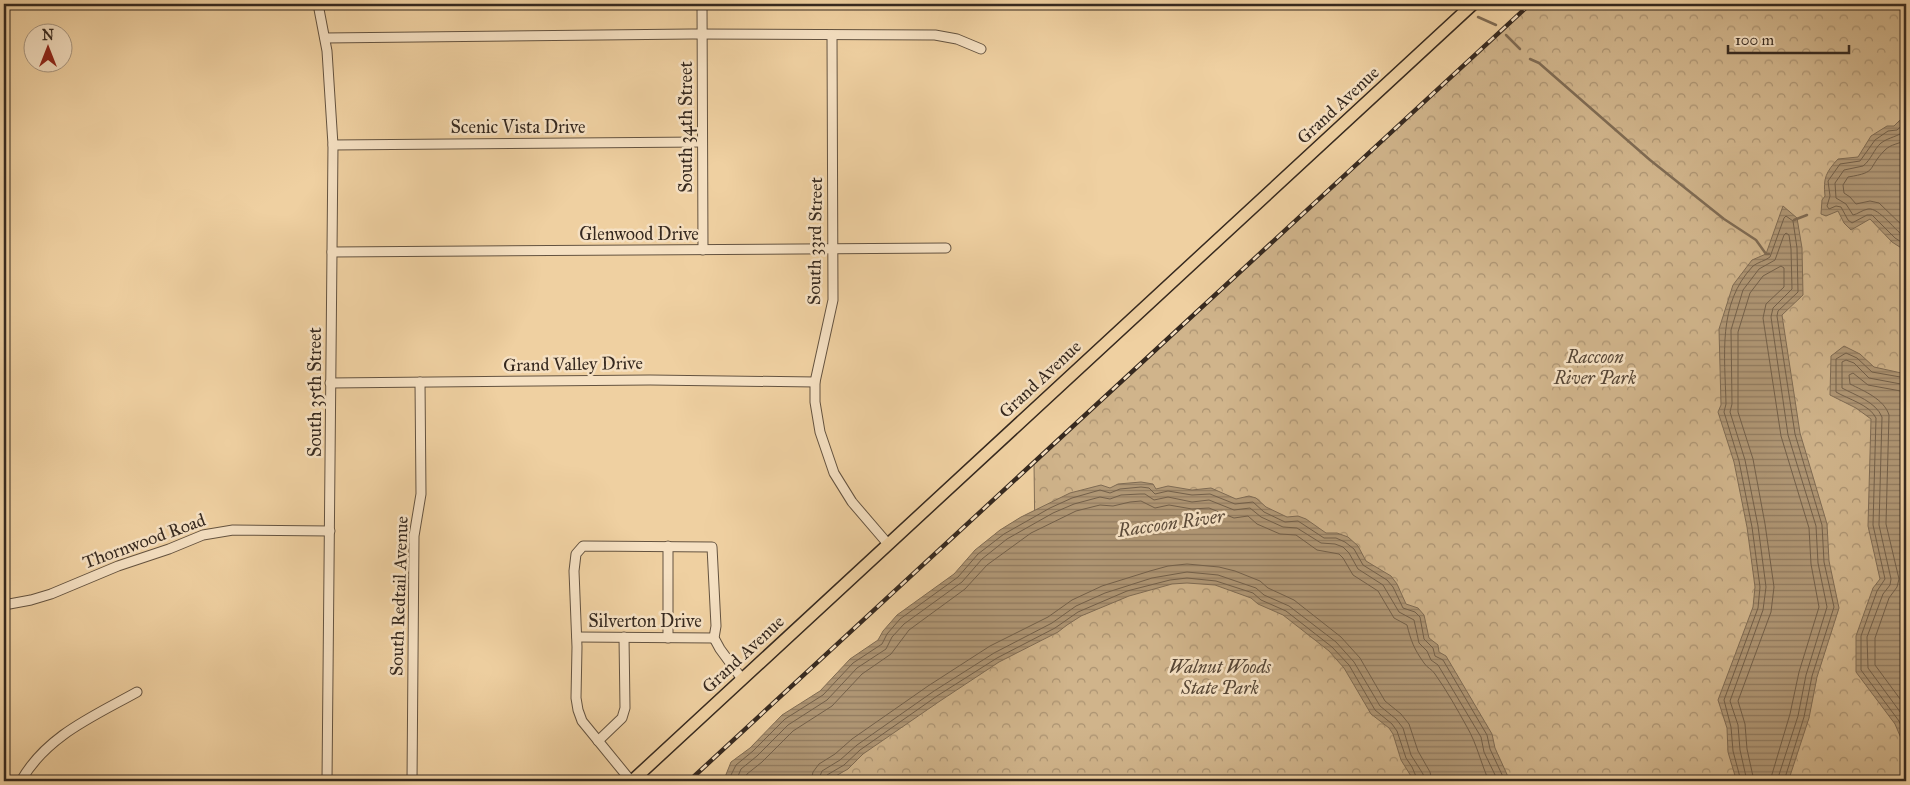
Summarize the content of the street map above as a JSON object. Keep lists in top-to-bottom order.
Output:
{
  "streets": {
    "main road": ["Grand Avenue"],
    "street": [
      "Scenic Vista Drive",
      "South 34th Street",
      "Glenwood Drive",
      "South 33rd Street",
      "Grand Valley Drive",
      "South 35th Street",
      "Thornwood Road",
      "South Redtail Avenue",
      "Silverton Drive"
    ]
  },
  "crossings": [
    ["Grand Avenue", "South 33rd Street"],
    ["Scenic Vista Drive", "South 34th Street"],
    ["Scenic Vista Drive", "South 35th Street"],
    ["South 34th Street", "Glenwood Drive"],
    ["Glenwood Drive", "South 33rd Street"],
    ["Glenwood Drive", "South 35th Street"],
    ["South 33rd Street", "Grand Valley Drive"],
    ["Grand Valley Drive", "South 35th Street"],
    ["Grand Valley Drive", "South Redtail Avenue"],
    ["South 35th Street", "Thornwood Road"]
  ],
  "water": ["Raccoon River"],
  "parks": ["Raccoon River Park", "Walnut Woods State Park"],
  "scale_bar": "100 m",
  "north": "top"
}
